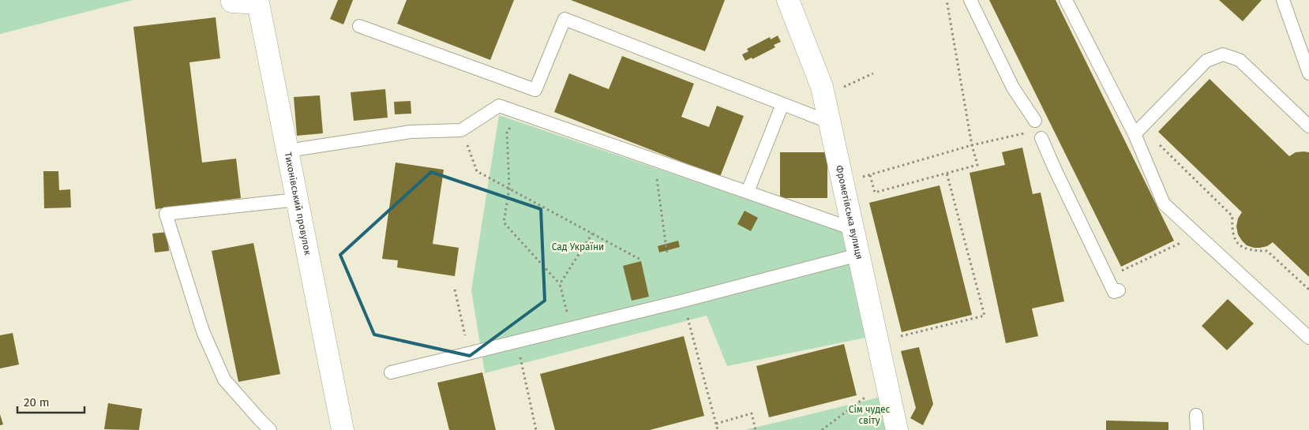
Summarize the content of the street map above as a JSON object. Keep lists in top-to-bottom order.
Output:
{
  "streets": {
    "street": ["Тихонівський провулок", "Фрометівська вулиця"]
  },
  "parks": ["Сад України", "Сім чудес світу"],
  "scale_bar": "20 m"
}
